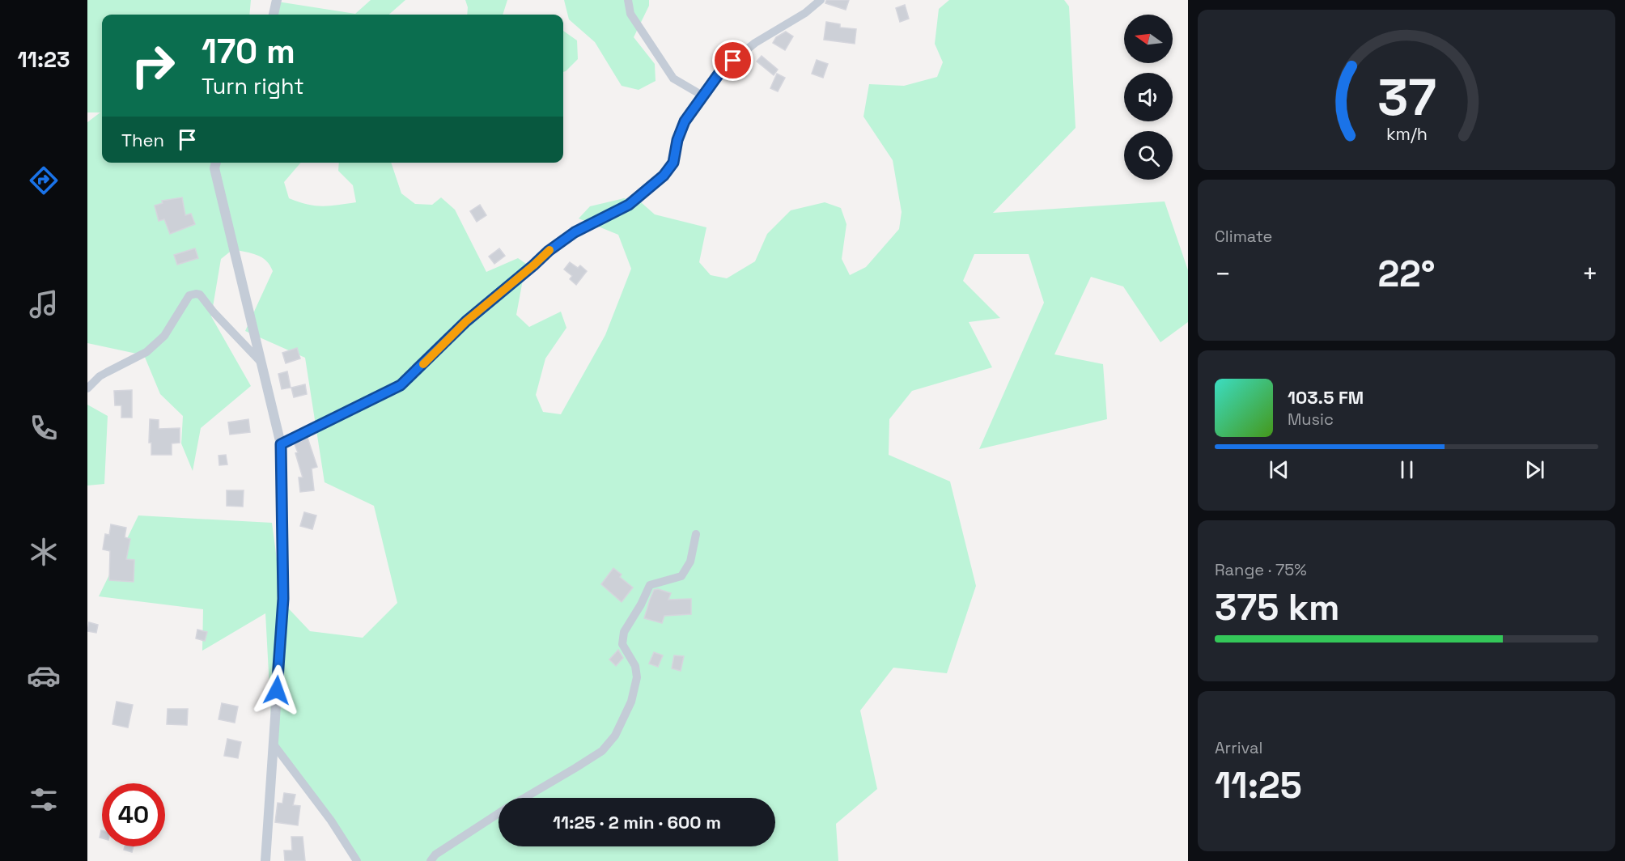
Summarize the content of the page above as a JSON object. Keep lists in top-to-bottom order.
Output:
{
  "north": "left",
  "page": {
    "tabs": "11:23",
    "turn": ["170 m", "Turn right"],
    "then": "Then",
    "tile": [
      "Climate",
      ["Range · 75%", "375 km"],
      ["Arrival", "11:25"]
    ],
    "heat": ["−", "22°", "+"],
    "song": ["103.5 FM", "Music"],
    "limit": "40",
    "trip": "11:25 · 2 min · 600 m",
    "gauge": ["37", "km/h"]
  }
}
